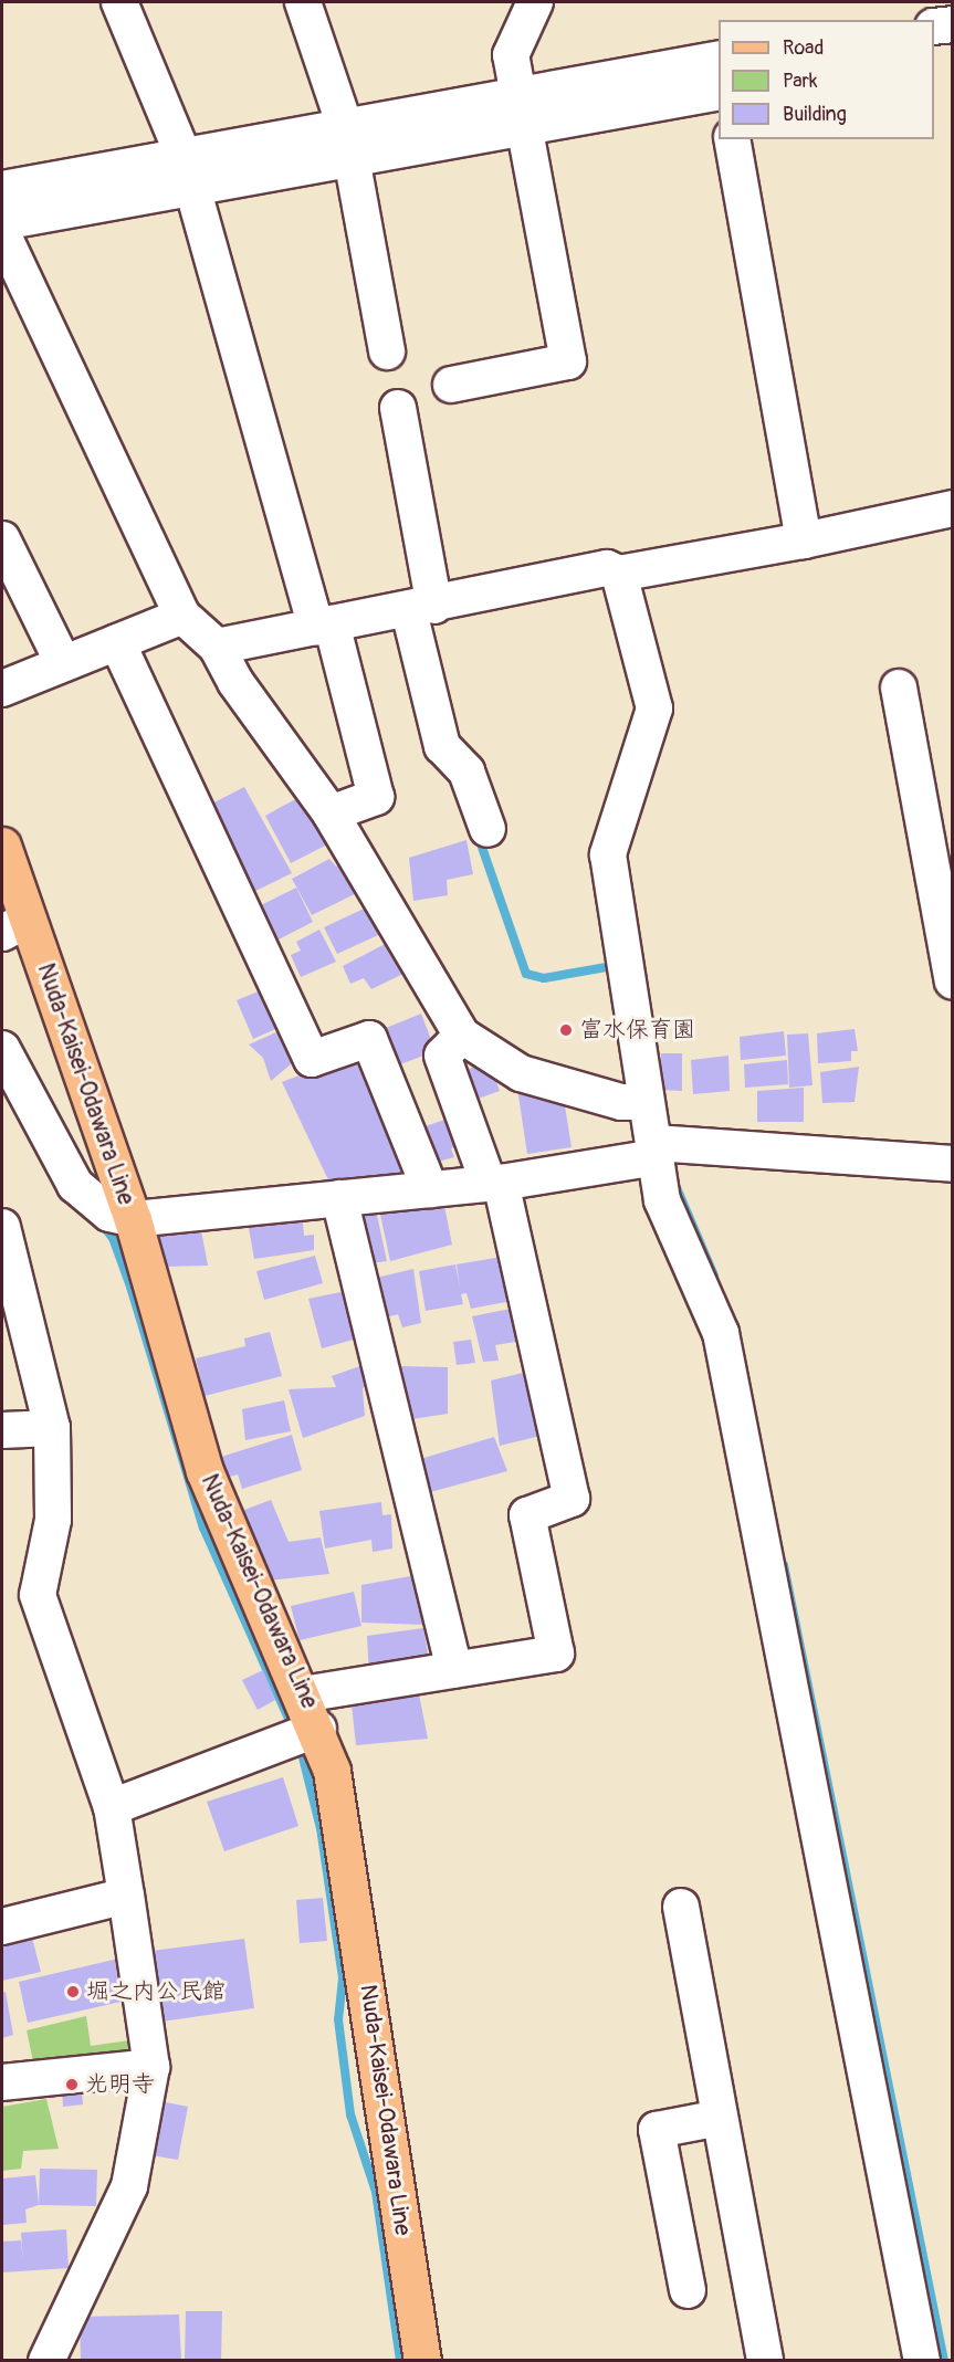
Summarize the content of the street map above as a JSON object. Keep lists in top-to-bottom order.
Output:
{
  "streets": {
    "main road": ["Nuda-Kaisei-Odawara Line"]
  },
  "places": ["富水保育園", "堀之内公民館", "光明寺"],
  "legend": ["Road", "Park", "Building"]
}
